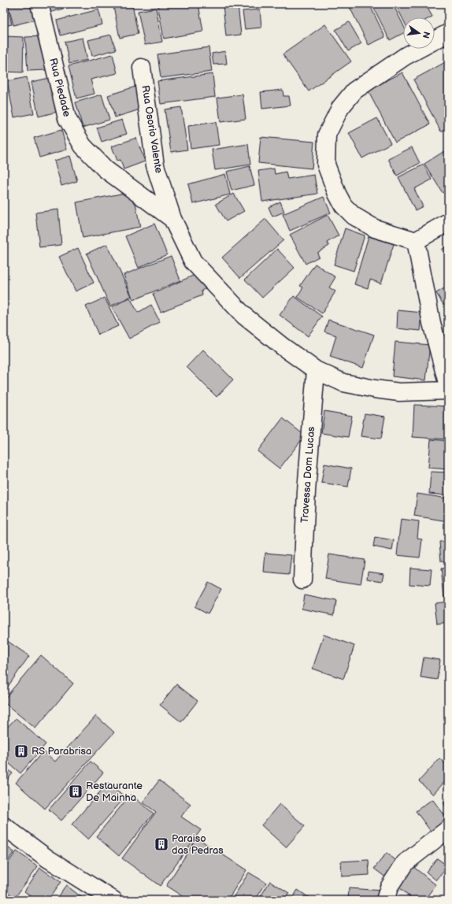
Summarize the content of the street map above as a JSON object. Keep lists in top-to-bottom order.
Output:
{
  "streets": {
    "street": ["Rua Piedade", "Rua Osorio Valente", "Travessa Dom Lucas"]
  },
  "crossings": [
    ["Rua Piedade", "Rua Osorio Valente"],
    ["Rua Osorio Valente", "Travessa Dom Lucas"]
  ],
  "places": {
    "building": ["RS Parabrisa", "Restaurante De Mainha", "Paraiso das Pedras"]
  },
  "north": "right"
}
